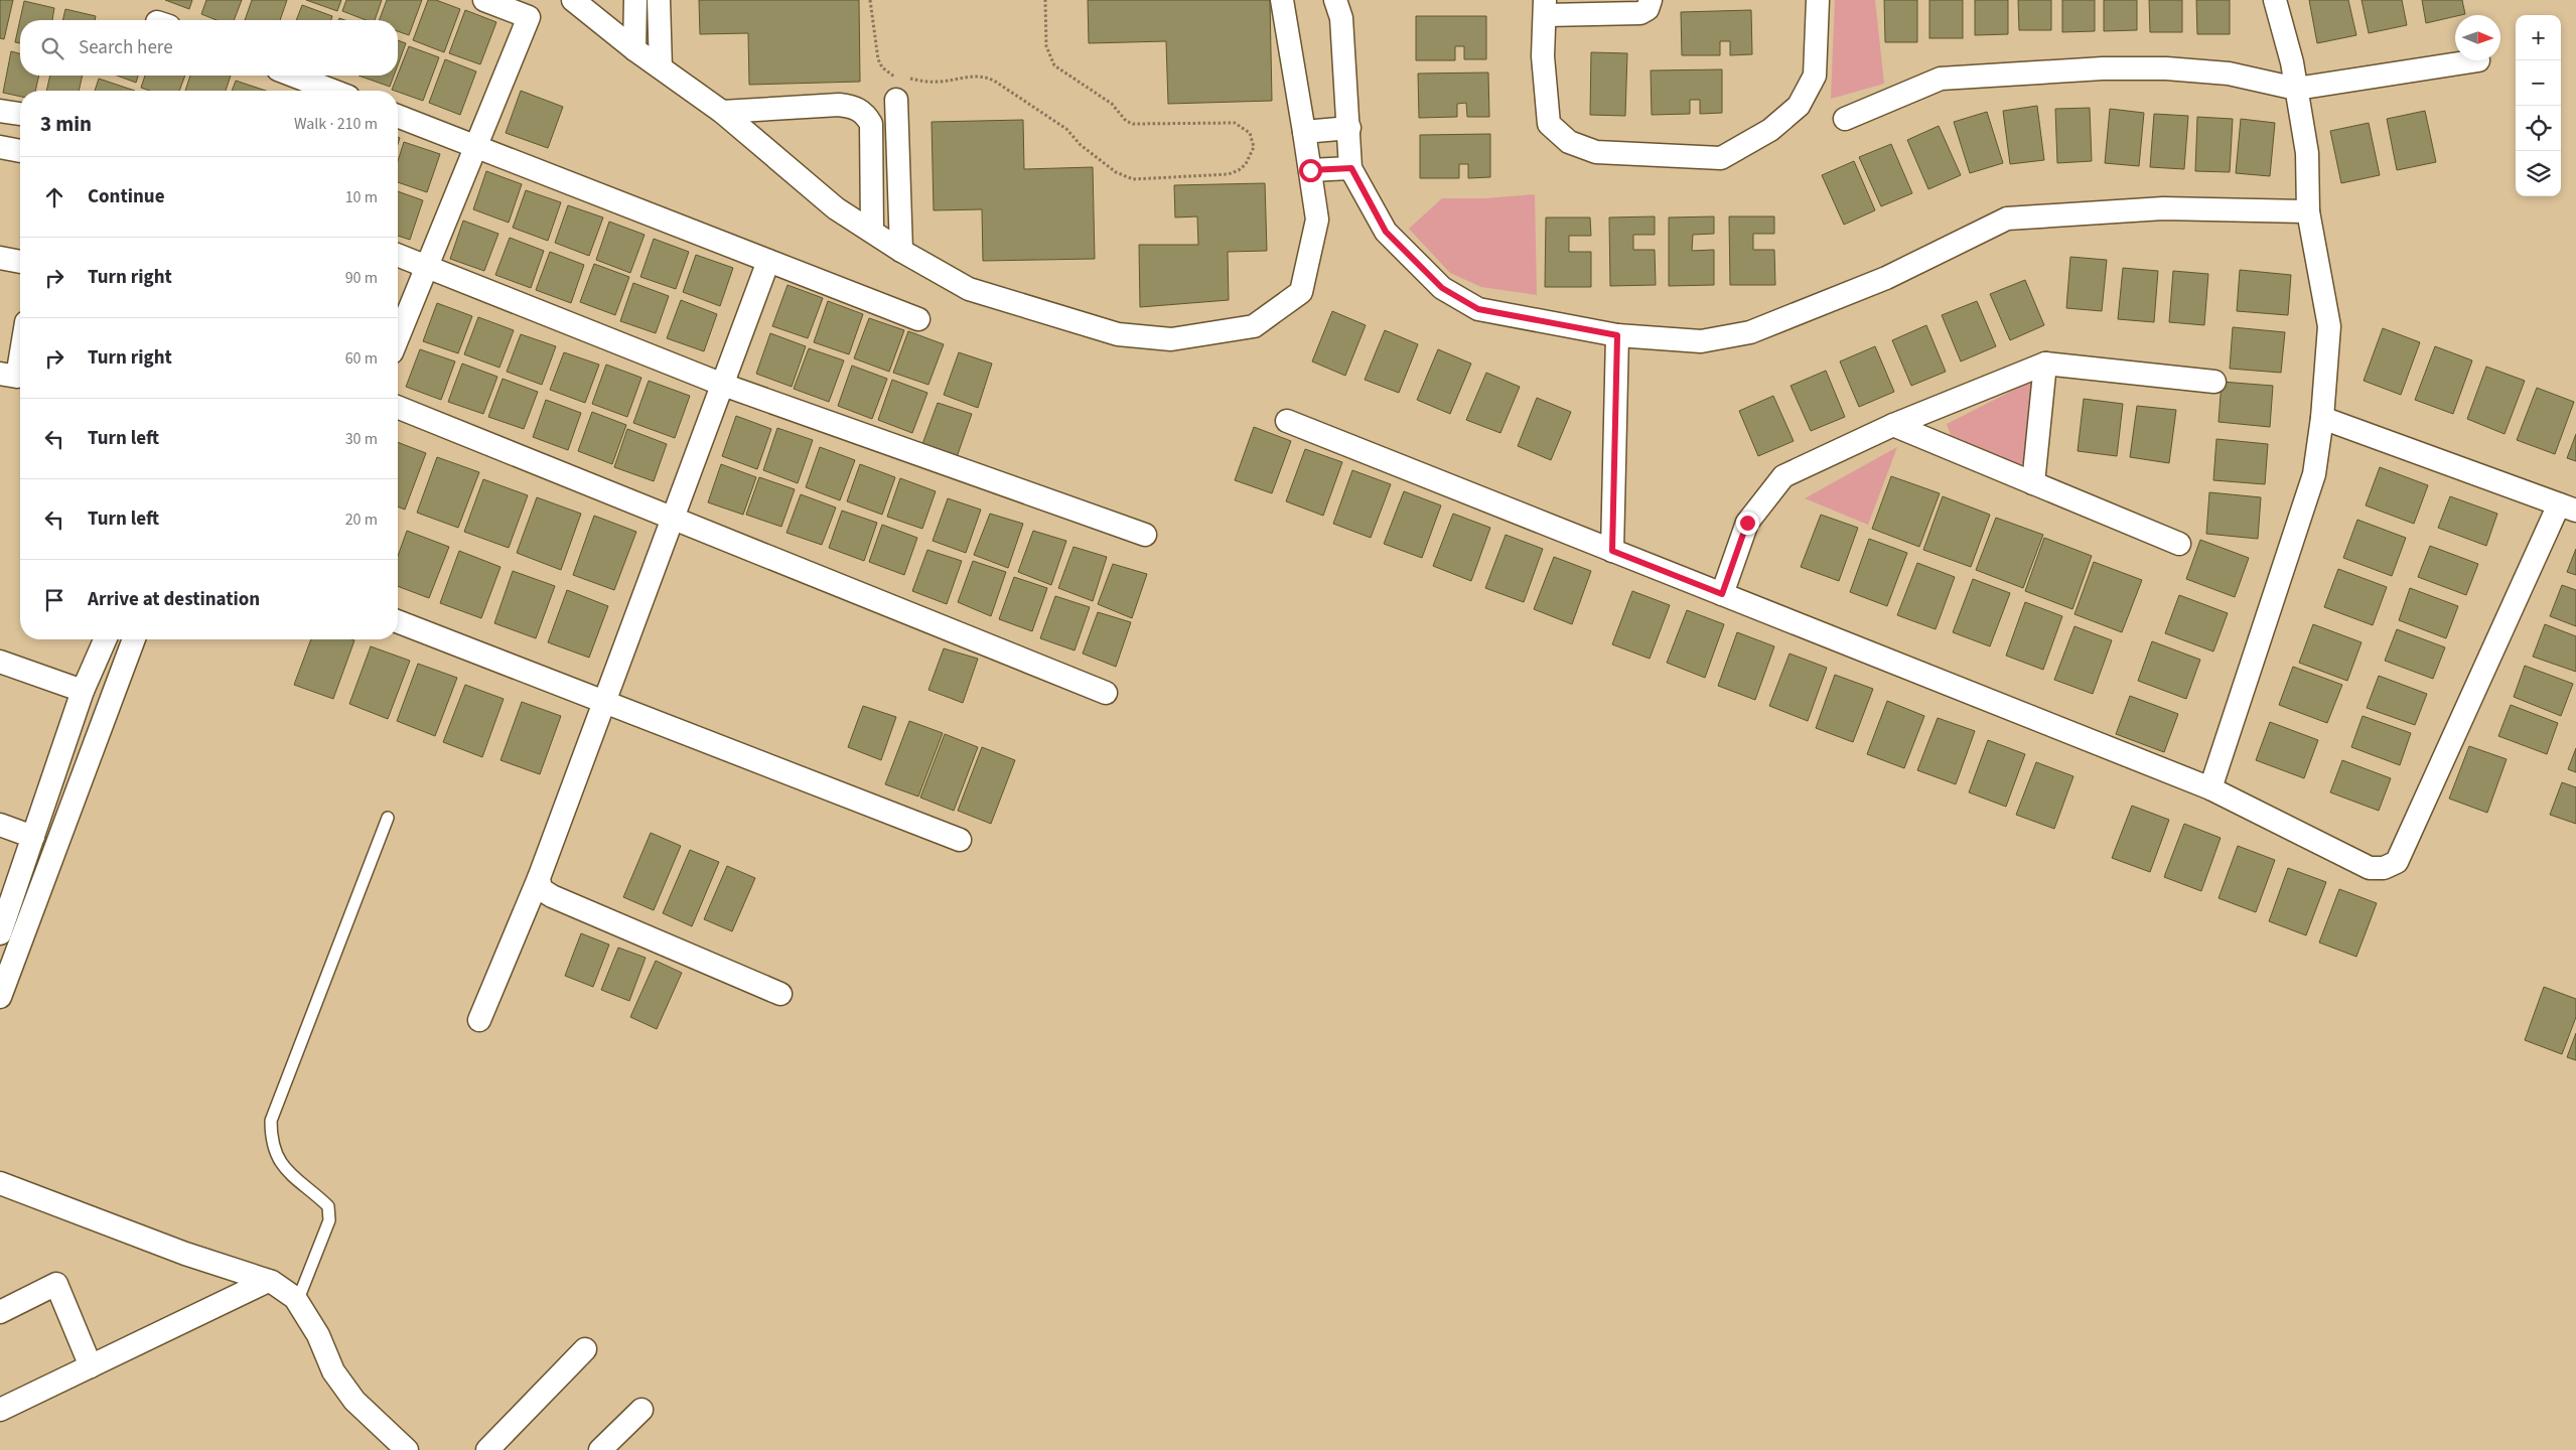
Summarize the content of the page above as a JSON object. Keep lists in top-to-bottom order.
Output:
{
  "north": "right",
  "page": {
    "map_buttons": ["+", "−"],
    "search": "Search here",
    "heading": ["3 min", "Walk · 210 m"],
    "list": [
      ["Continue", "10 m"],
      ["Turn right", "90 m"],
      ["Turn right", "60 m"],
      ["Turn left", "30 m"],
      ["Turn left", "20 m"],
      "Arrive at destination"
    ]
  }
}
